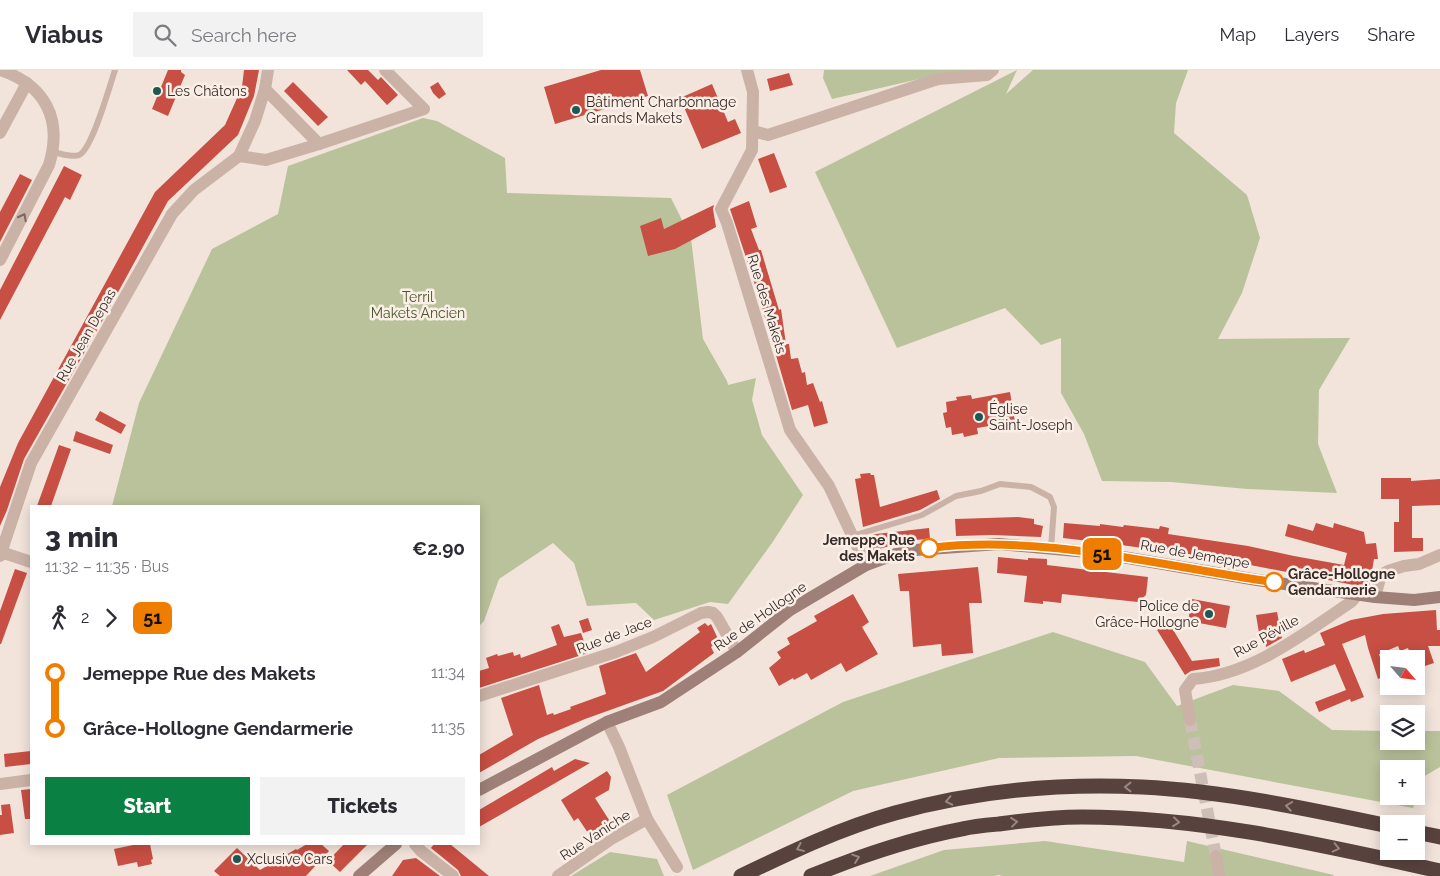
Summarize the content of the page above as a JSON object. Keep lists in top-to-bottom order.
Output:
{
  "streets": {
    "street": [
      "Rue des Makets",
      "Rue Jean Depas",
      "Rue de Jemeppe",
      "Rue de Hollogne",
      "Rue de Jace",
      "Rue Péville",
      "Rue Vaniche"
    ]
  },
  "crossings": [
    ["Rue des Makets", "Rue de Hollogne"],
    ["Rue de Jemeppe", "Rue de Hollogne"],
    ["Rue de Jemeppe", "Rue Péville"],
    ["Rue de Hollogne", "Rue de Jace"]
  ],
  "parks": ["Terril Makets Ancien"],
  "places": [
    "Les Châtons",
    "Bâtiment Charbonnage Grands Makets",
    "Église Saint-Joseph",
    "Jemeppe Rue des Makets",
    "Grâce-Hollogne Gendarmerie",
    "Police de Grâce-Hollogne",
    "Xclusive Cars"
  ],
  "lines": ["bus line 51"],
  "north": "bottom right",
  "page": {
    "header": "Viabus",
    "search": "Search here",
    "nav": ["Map", "Layers", "Share"],
    "on_map": "51",
    "heading": ["3 min", "11:32 – 11:35 · Bus", "€2.90"],
    "legs": ["2", "51"],
    "list": [
      {
        "name": "Jemeppe Rue des Makets",
        "value": "11:34"
      },
      {
        "name": "Grâce-Hollogne Gendarmerie",
        "value": "11:35"
      }
    ],
    "map_buttons": ["+", "−"],
    "buttons": ["Start", "Tickets"]
  }
}
